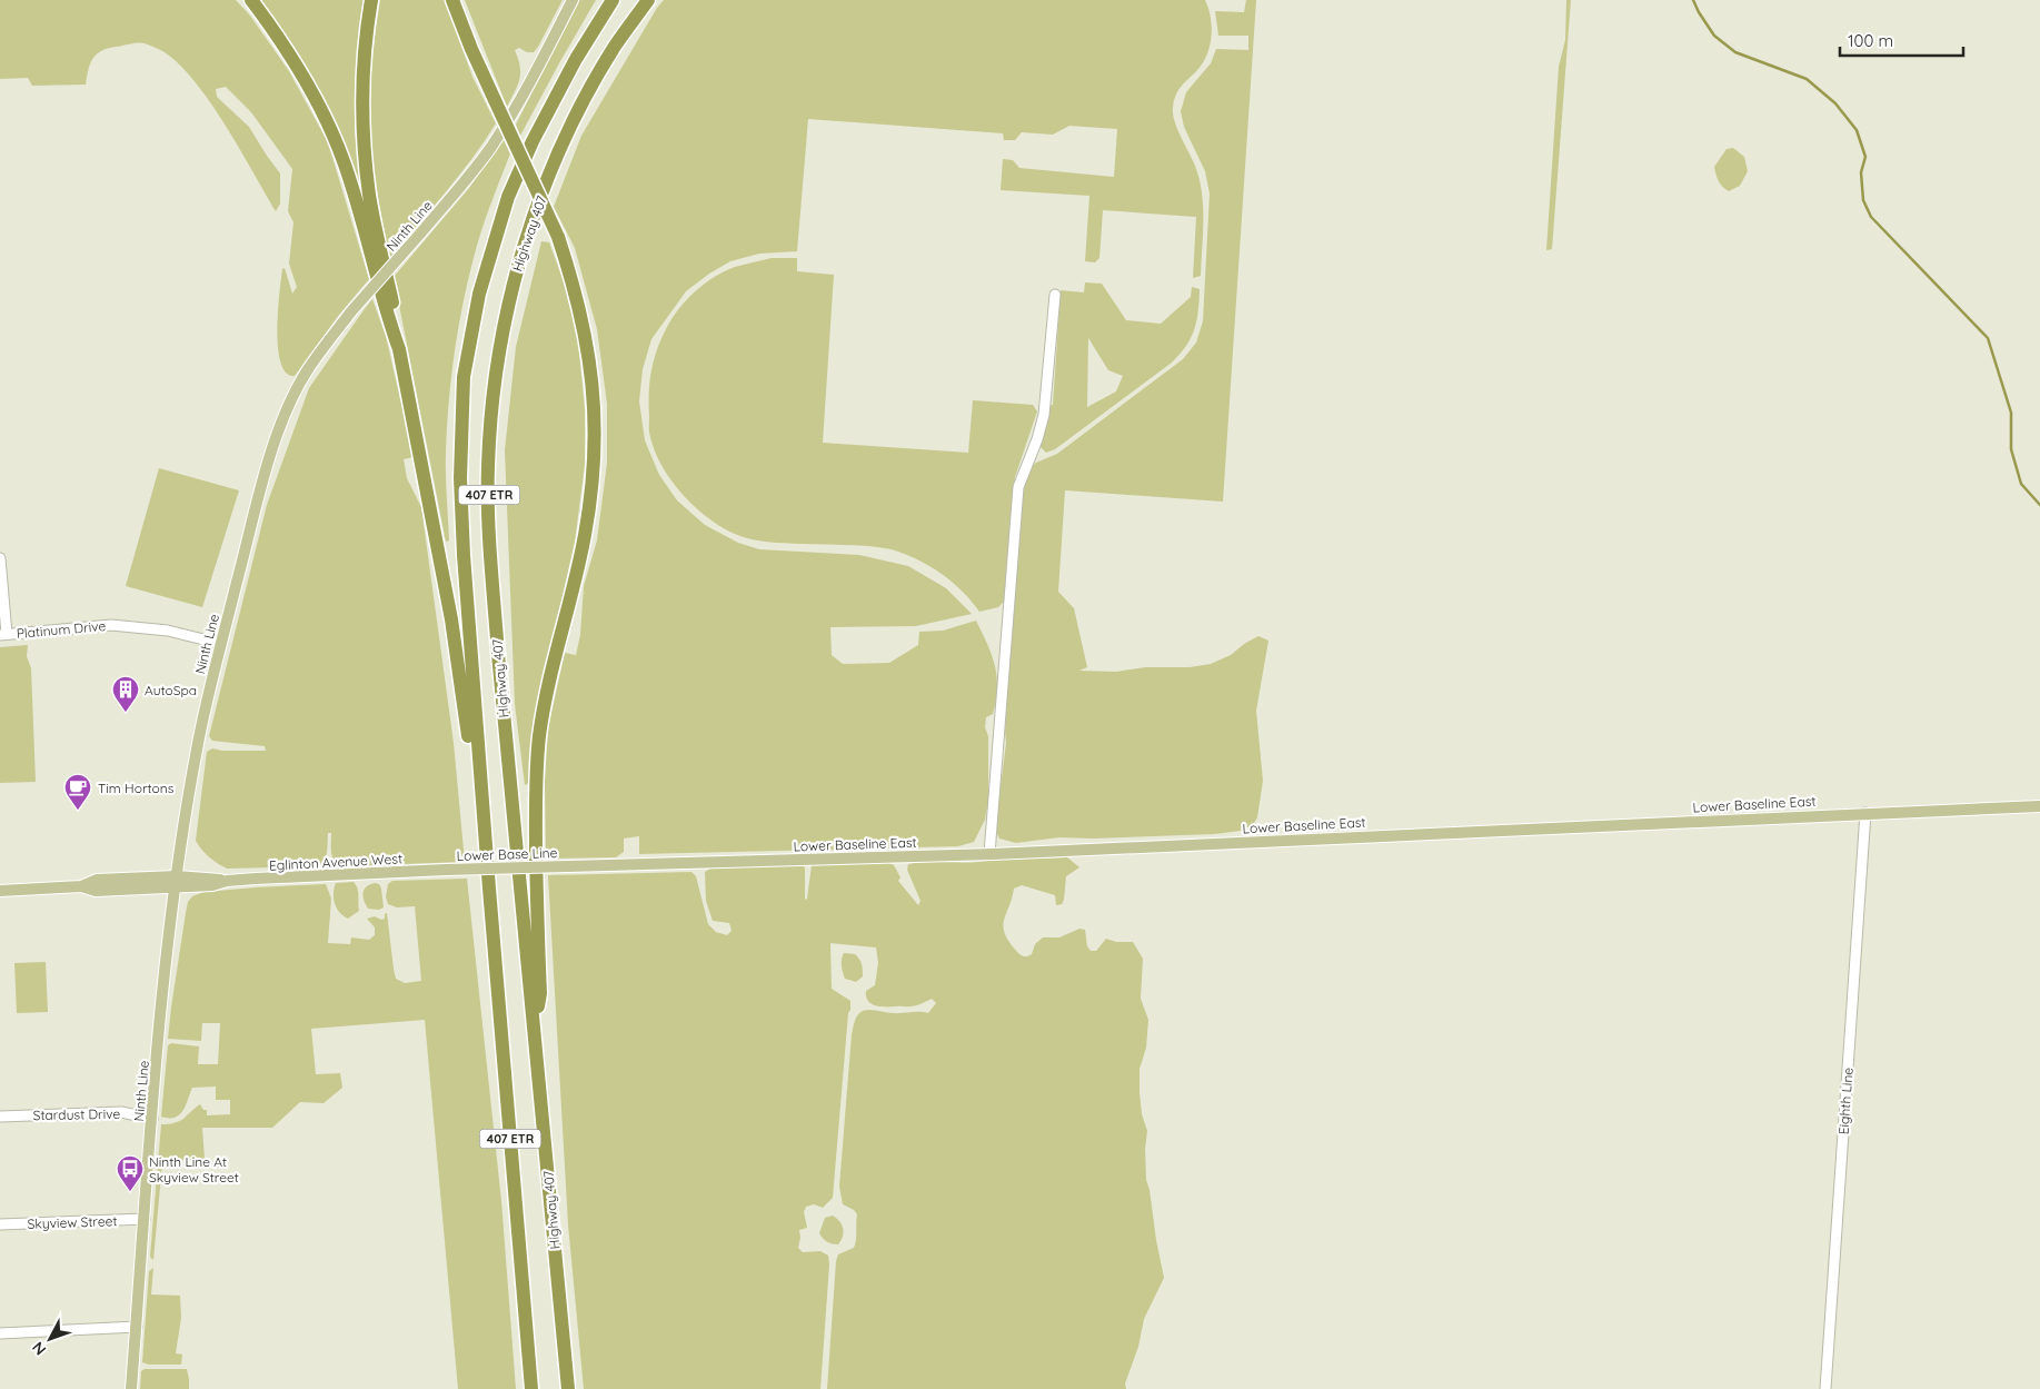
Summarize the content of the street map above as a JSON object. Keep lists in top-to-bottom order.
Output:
{
  "streets": {
    "highway": ["Highway 407", "407 ETR"],
    "main road": [
      "Ninth Line",
      "Lower Baseline East",
      "Lower Base Line",
      "Eglinton Avenue West"
    ],
    "street": [
      "Platinum Drive",
      "Eighth Line",
      "Stardust Drive",
      "Skyview Street"
    ]
  },
  "crossings": [
    ["Ninth Line", "Platinum Drive"],
    ["Ninth Line", "Eglinton Avenue West"],
    ["Ninth Line", "Stardust Drive"],
    ["Ninth Line", "Skyview Street"],
    ["Lower Baseline East", "Lower Base Line"],
    ["Lower Baseline East", "Eighth Line"],
    ["Lower Base Line", "Eglinton Avenue West"]
  ],
  "places": {
    "building": ["AutoSpa"],
    "cafe": ["Tim Hortons"],
    "bus stop": ["Ninth Line At Skyview Street"]
  },
  "scale_bar": "100 m",
  "north": "bottom left"
}
